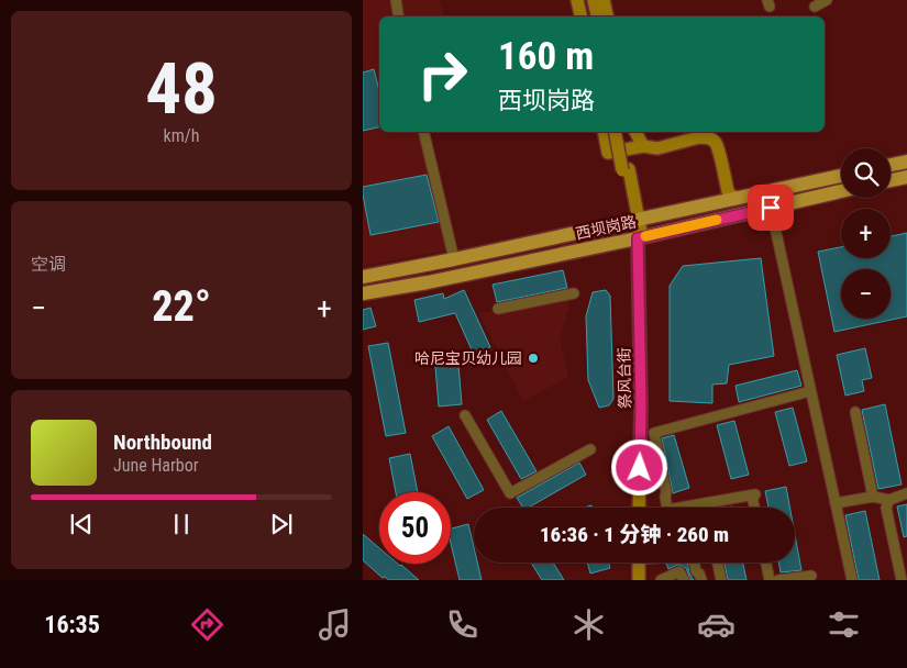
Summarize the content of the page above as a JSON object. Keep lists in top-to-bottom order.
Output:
{
  "streets": {
    "main road": ["西坝岗路", "祭风台街"]
  },
  "crossings": [
    ["西坝岗路", "祭风台街"]
  ],
  "places": ["哈尼宝贝幼儿园"],
  "page": {
    "tile": [
      ["48", "km/h"],
      "空调"
    ],
    "turn": ["160 m", "西坝岗路"],
    "map_buttons": ["+", "−"],
    "heat": ["−", "22°", "+"],
    "song": ["Northbound", "June Harbor"],
    "limit": "50",
    "trip": "16:36 · 1 分钟 · 260 m",
    "tabs": "16:35"
  }
}
